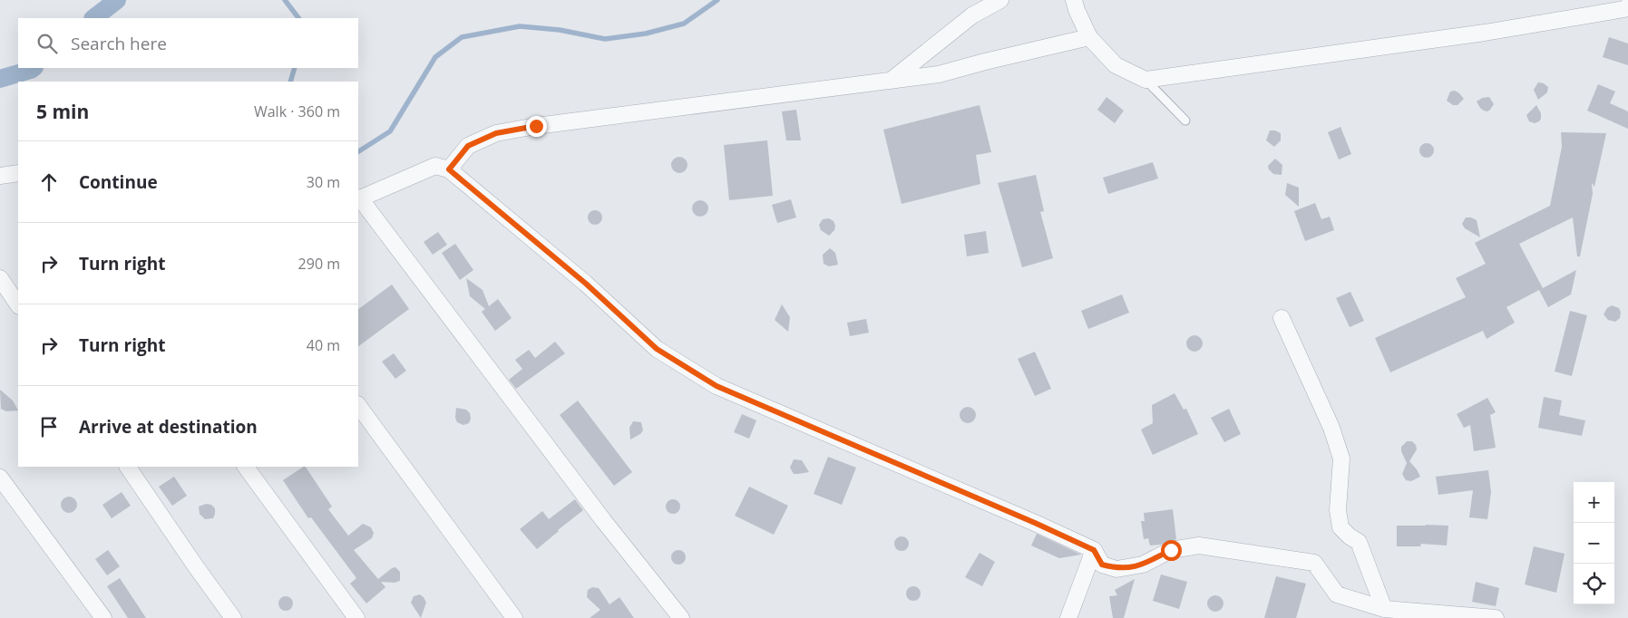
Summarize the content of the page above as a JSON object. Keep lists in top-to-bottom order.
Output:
{
  "page": {
    "search": "Search here",
    "heading": ["5 min", "Walk · 360 m"],
    "list": [
      ["Continue", "30 m"],
      ["Turn right", "290 m"],
      ["Turn right", "40 m"],
      "Arrive at destination"
    ],
    "map_buttons": ["+", "−"]
  }
}
